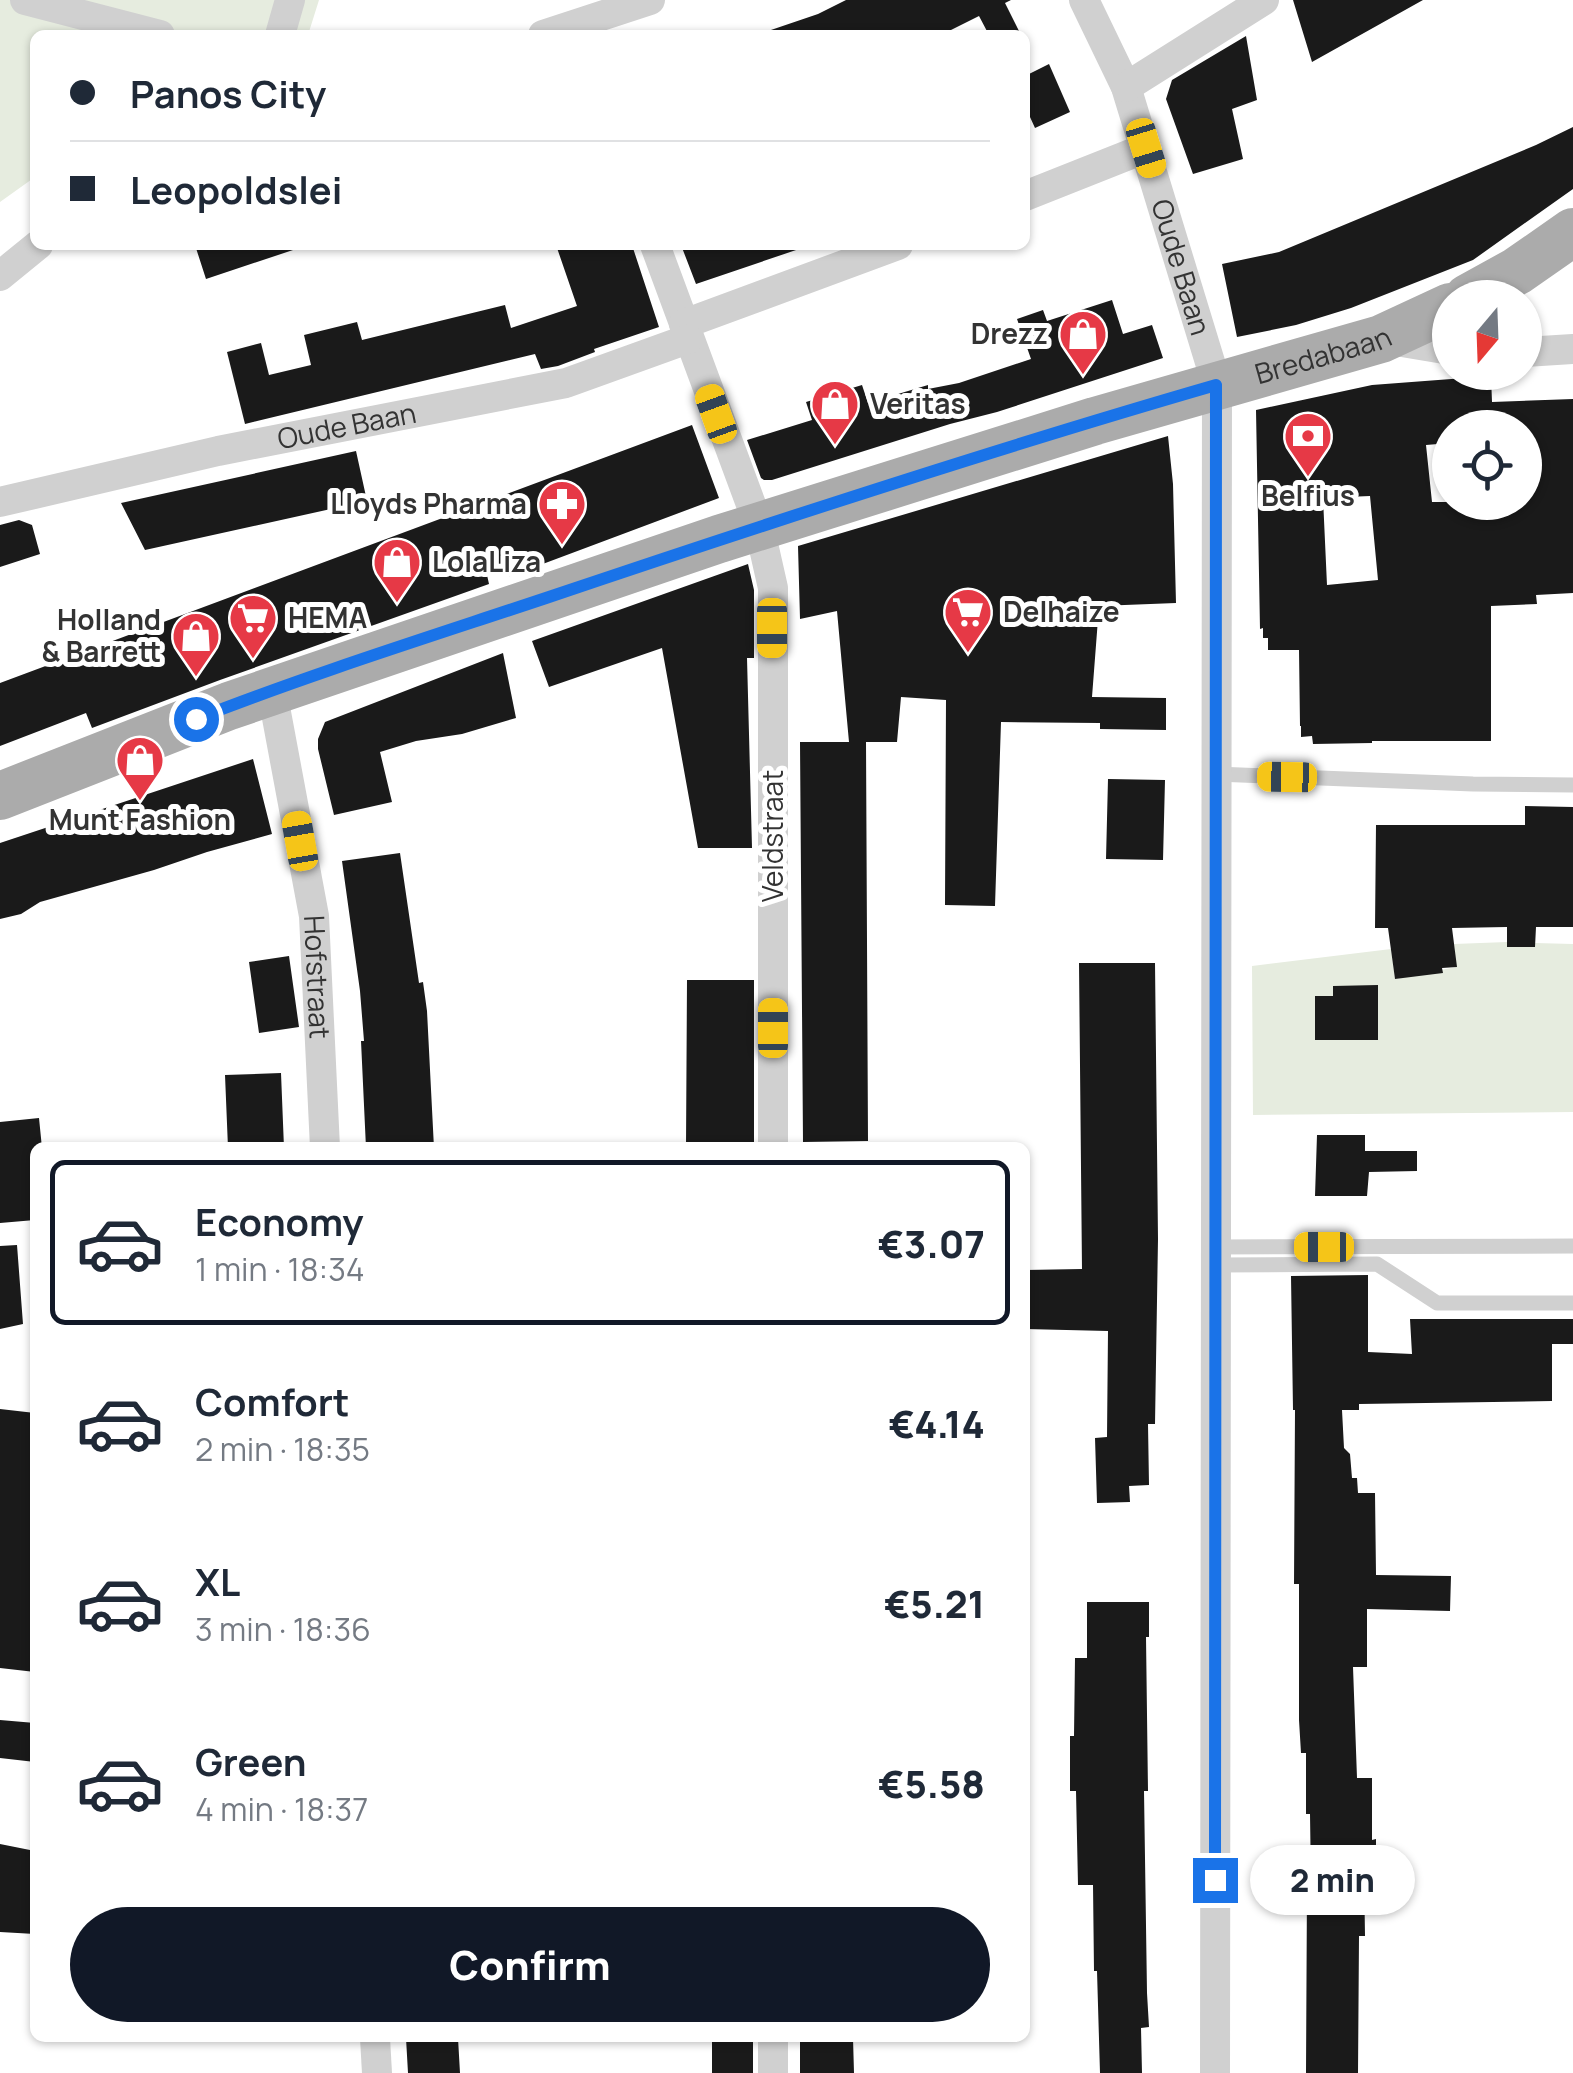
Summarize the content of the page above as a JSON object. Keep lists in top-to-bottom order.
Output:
{
  "streets": {
    "main road": ["Bredabaan"],
    "street": ["Oude Baan", "Veldstraat", "Hofstraat"]
  },
  "crossings": [
    ["Oude Baan", "Bredabaan"],
    ["Oude Baan", "Veldstraat"],
    ["Bredabaan", "Veldstraat"],
    ["Bredabaan", "Hofstraat"]
  ],
  "places": {
    "shop": [
      "Drezz",
      "Veritas",
      "LolaLiza",
      "Holland & Barrett",
      "Munt Fashion"
    ],
    "bank": ["Belfius"],
    "pharmacy": ["Lloyds Pharma"],
    "supermarket": ["Delhaize", "HEMA"]
  },
  "north": "bottom",
  "page": {
    "banner": ["Panos City", "Leopoldslei"],
    "list": [
      {
        "name": "Economy",
        "note": "1 min · 18:34",
        "value": "€3.07"
      },
      {
        "name": "Comfort",
        "note": "2 min · 18:35",
        "value": "€4.14"
      },
      {
        "name": "XL",
        "note": "3 min · 18:36",
        "value": "€5.21"
      },
      {
        "name": "Green",
        "note": "4 min · 18:37",
        "value": "€5.58"
      }
    ],
    "bubble": "2 min",
    "buttons": "Confirm"
  }
}
